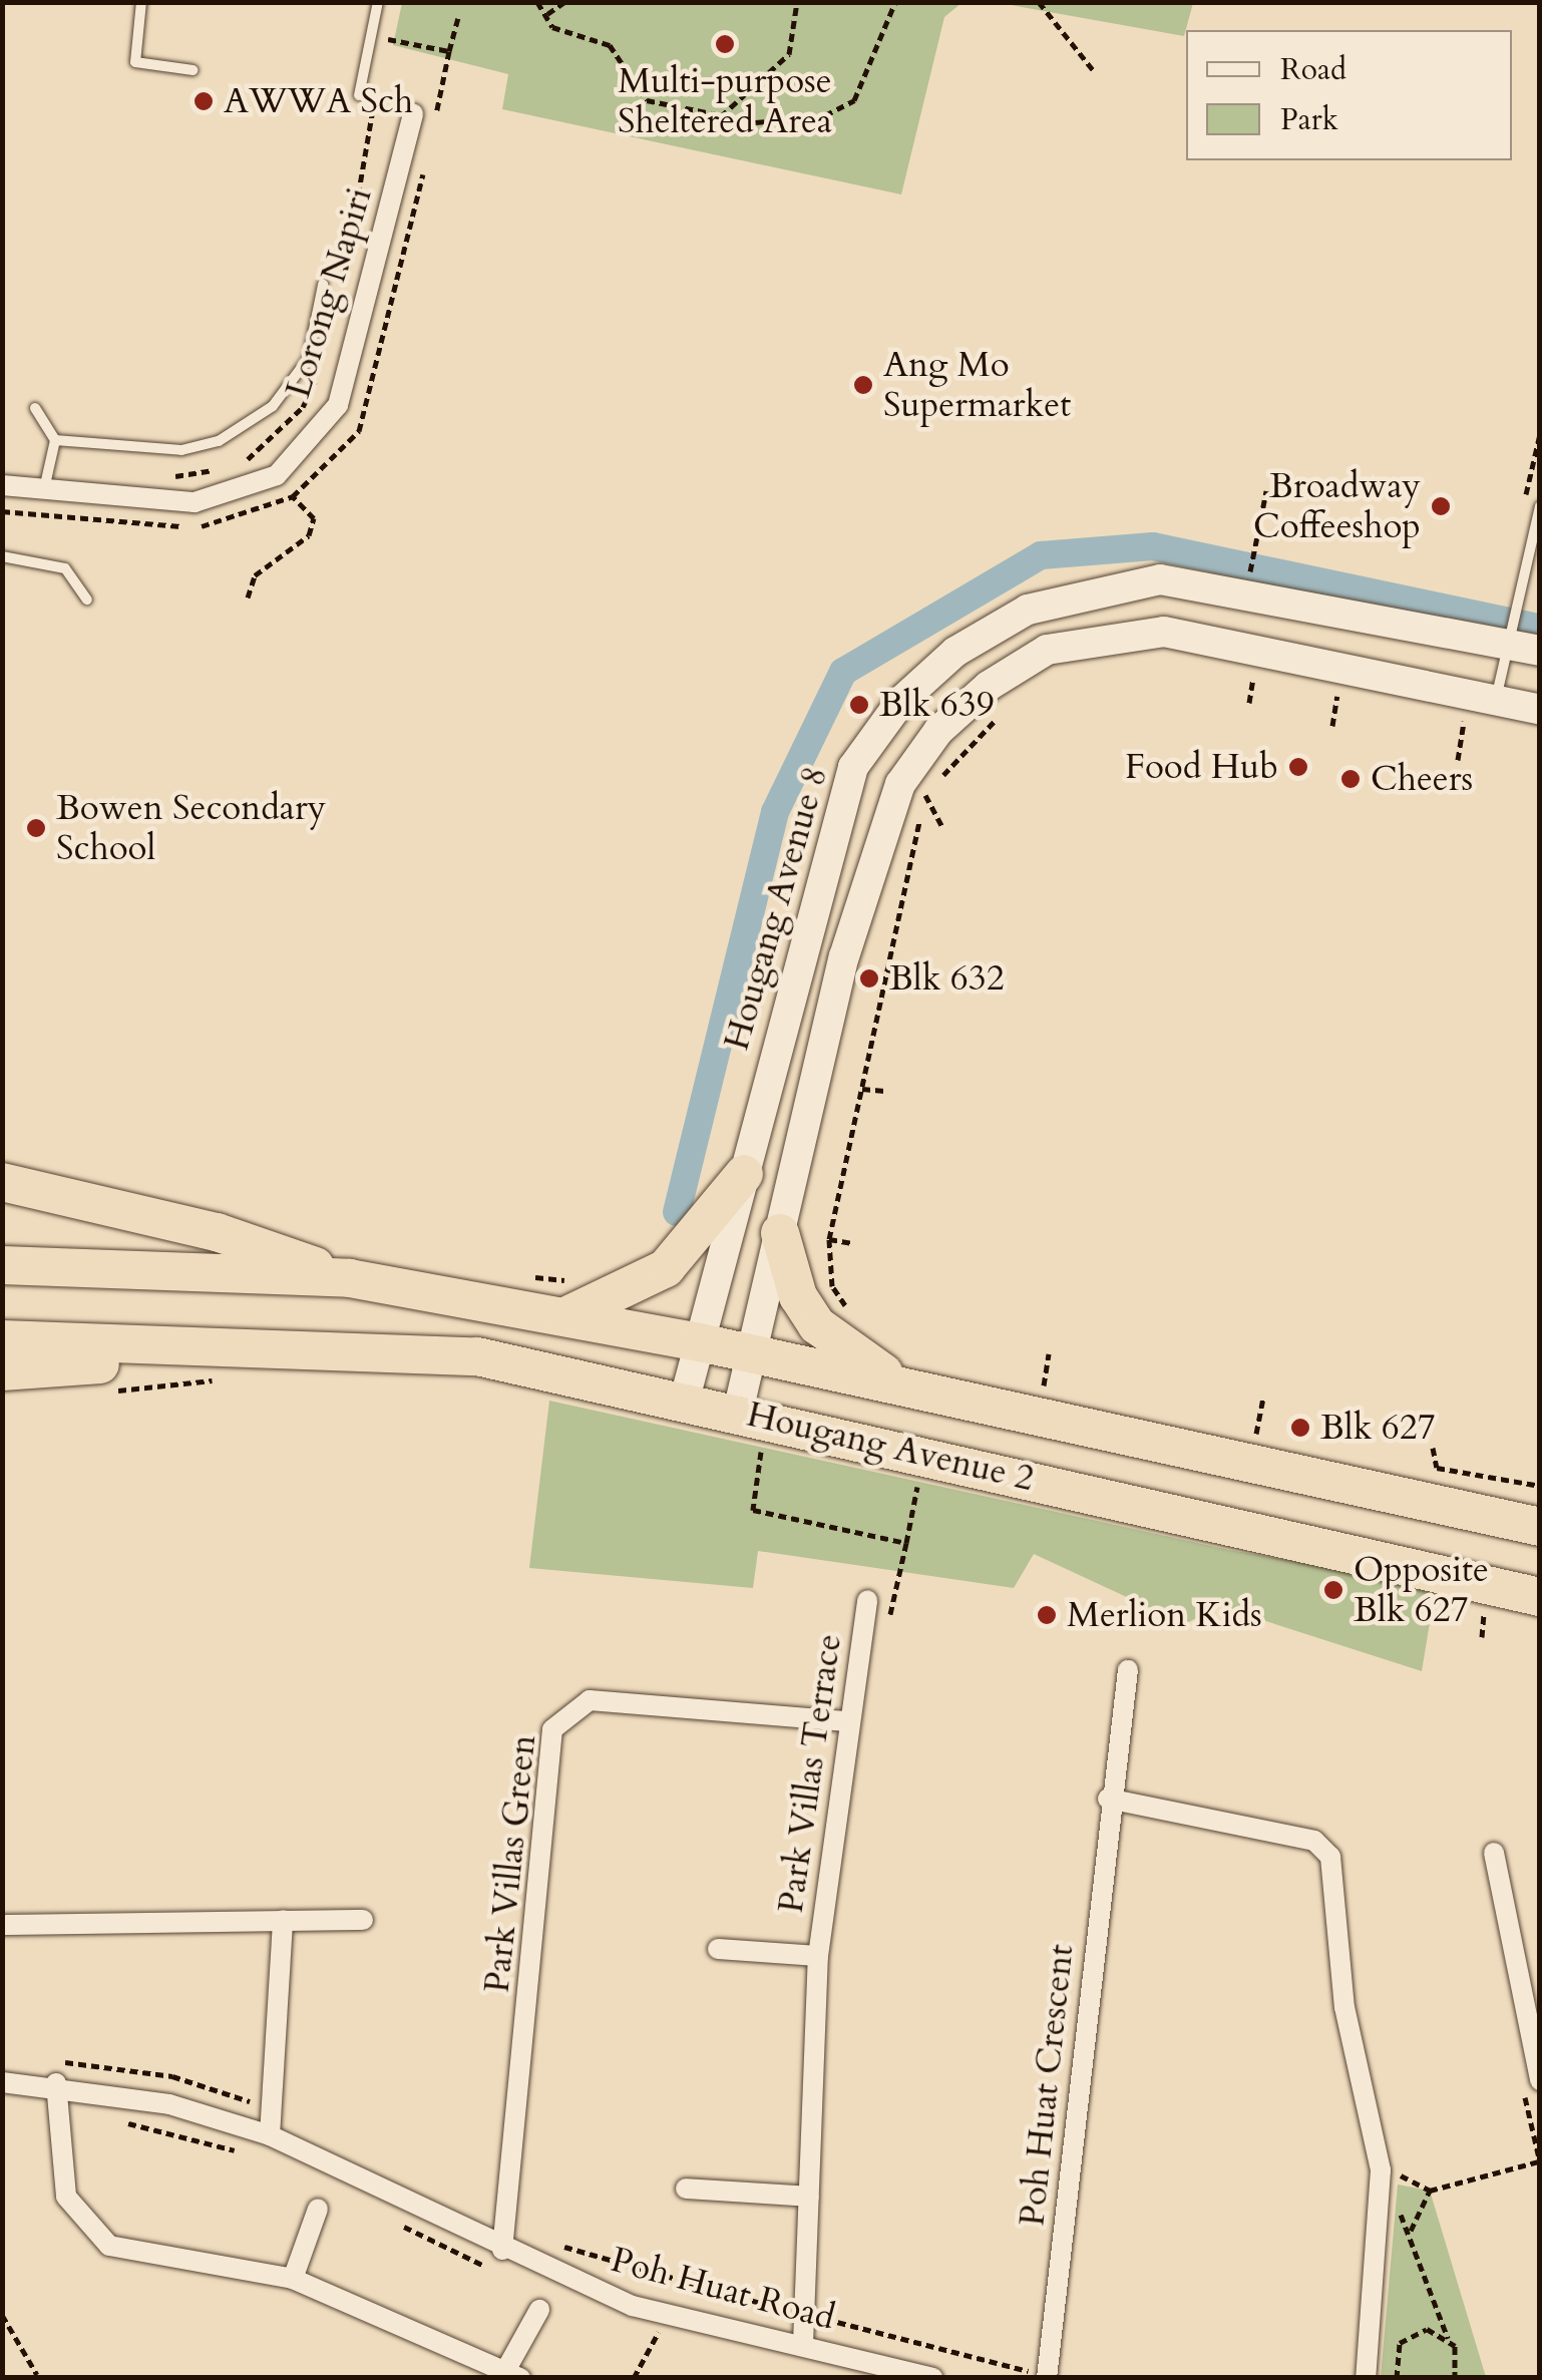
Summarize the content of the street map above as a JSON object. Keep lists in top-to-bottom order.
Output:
{
  "streets": {
    "highway": ["Hougang Avenue 2"],
    "main road": ["Hougang Avenue 8"],
    "street": [
      "Lorong Napiri",
      "Park Villas Terrace",
      "Park Villas Green",
      "Poh Huat Crescent",
      "Poh Huat Road"
    ]
  },
  "crossings": [
    ["Hougang Avenue 8", "Hougang Avenue 2"],
    ["Park Villas Terrace", "Park Villas Green"],
    ["Park Villas Terrace", "Poh Huat Road"],
    ["Park Villas Green", "Poh Huat Road"]
  ],
  "places": [
    "Multi-purpose Sheltered Area",
    "AWWA Sch",
    "Ang Mo Supermarket",
    "Broadway Coffeeshop",
    "Blk 639",
    "Food Hub",
    "Cheers",
    "Bowen Secondary School",
    "Blk 632",
    "Blk 627",
    "Opposite Blk 627",
    "Merlion Kids"
  ],
  "legend": ["Road", "Park"]
}
